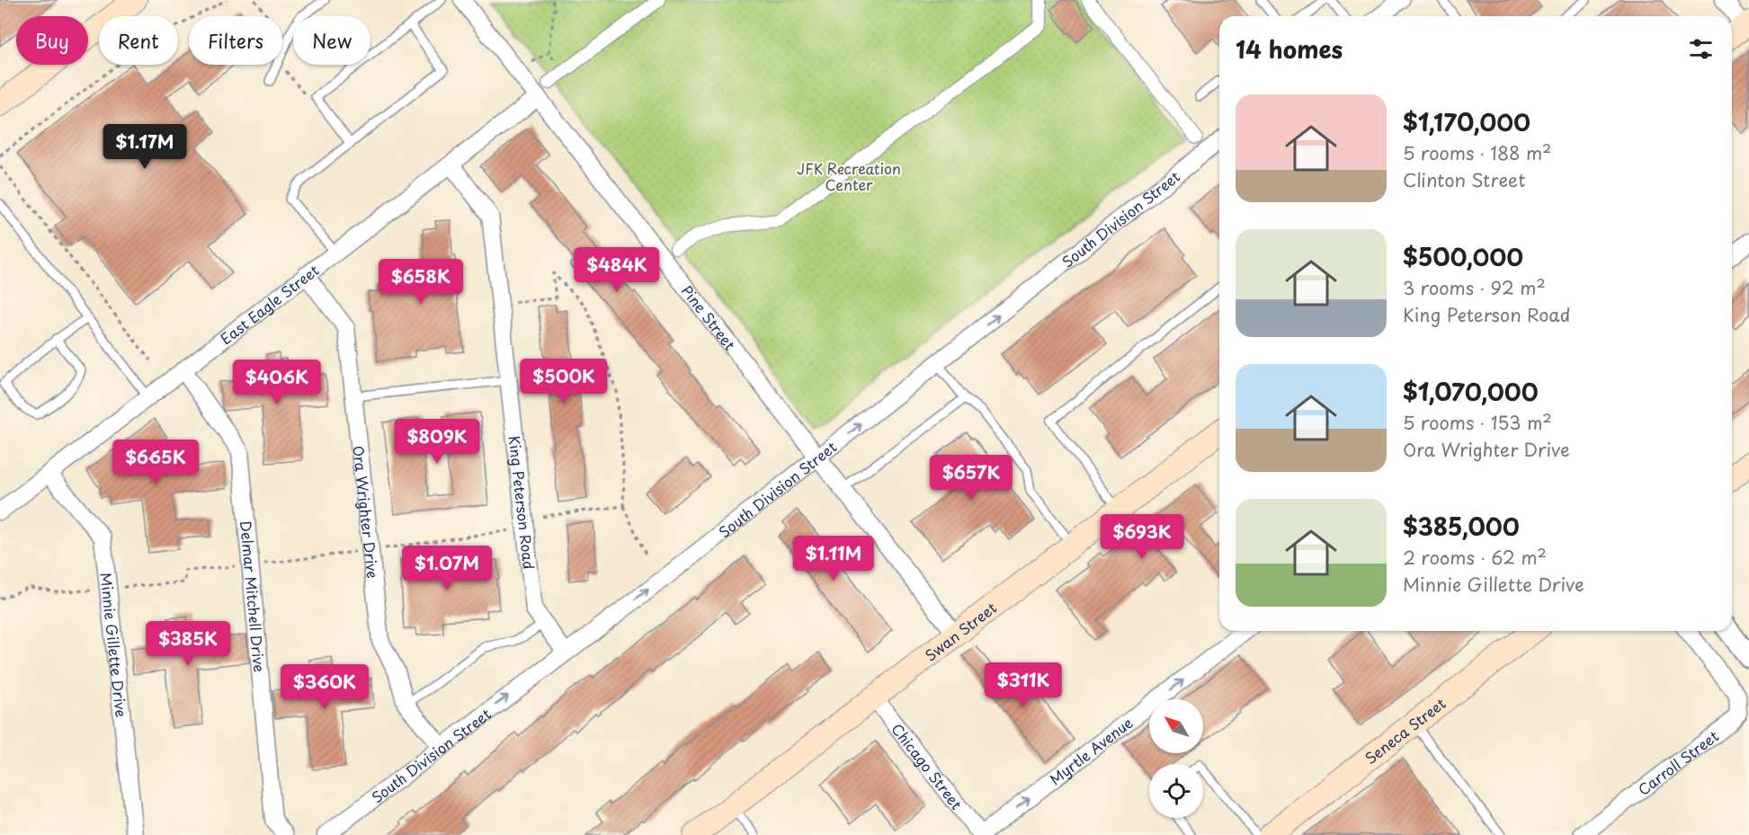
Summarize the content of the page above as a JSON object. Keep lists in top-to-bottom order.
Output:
{
  "streets": {
    "main road": ["Swan Street", "Seneca Street"],
    "street": [
      "South Division Street",
      "East Eagle Street",
      "Pine Street",
      "King Peterson Road",
      "Ora Wrighter Drive",
      "Delmar Mitchell Drive",
      "Minnie Gillette Drive",
      "Myrtle Avenue",
      "Carroll Street",
      "Chicago Street"
    ]
  },
  "crossings": [
    ["South Division Street", "Pine Street"],
    ["South Division Street", "King Peterson Road"],
    ["South Division Street", "Ora Wrighter Drive"],
    ["East Eagle Street", "Pine Street"],
    ["East Eagle Street", "King Peterson Road"],
    ["East Eagle Street", "Ora Wrighter Drive"],
    ["East Eagle Street", "Delmar Mitchell Drive"],
    ["East Eagle Street", "Minnie Gillette Drive"],
    ["Pine Street", "Swan Street"],
    ["Swan Street", "Chicago Street"],
    ["Myrtle Avenue", "Chicago Street"]
  ],
  "one_way": ["South Division Street", "Myrtle Avenue"],
  "parks": ["JFK Recreation Center"],
  "north": "top left",
  "page": {
    "chip": [
      "Buy",
      "Rent",
      "Filters",
      "New"
    ],
    "heading": "14 homes",
    "list": [
      {
        "name": "$1,170,000",
        "note": "5 rooms · 188 m² · Clinton Street"
      },
      {
        "name": "$500,000",
        "note": "3 rooms · 92 m² · King Peterson Road"
      },
      {
        "name": "$1,070,000",
        "note": "5 rooms · 153 m² · Ora Wrighter Drive"
      },
      {
        "name": "$385,000",
        "note": "2 rooms · 62 m² · Minnie Gillette Drive"
      }
    ],
    "price": [
      "$1.17M",
      "$484K",
      "$658K",
      "$500K",
      "$406K",
      "$809K",
      "$665K",
      "$657K",
      "$693K",
      "$1.11M",
      "$1.07M",
      "$385K",
      "$311K",
      "$360K"
    ]
  }
}
